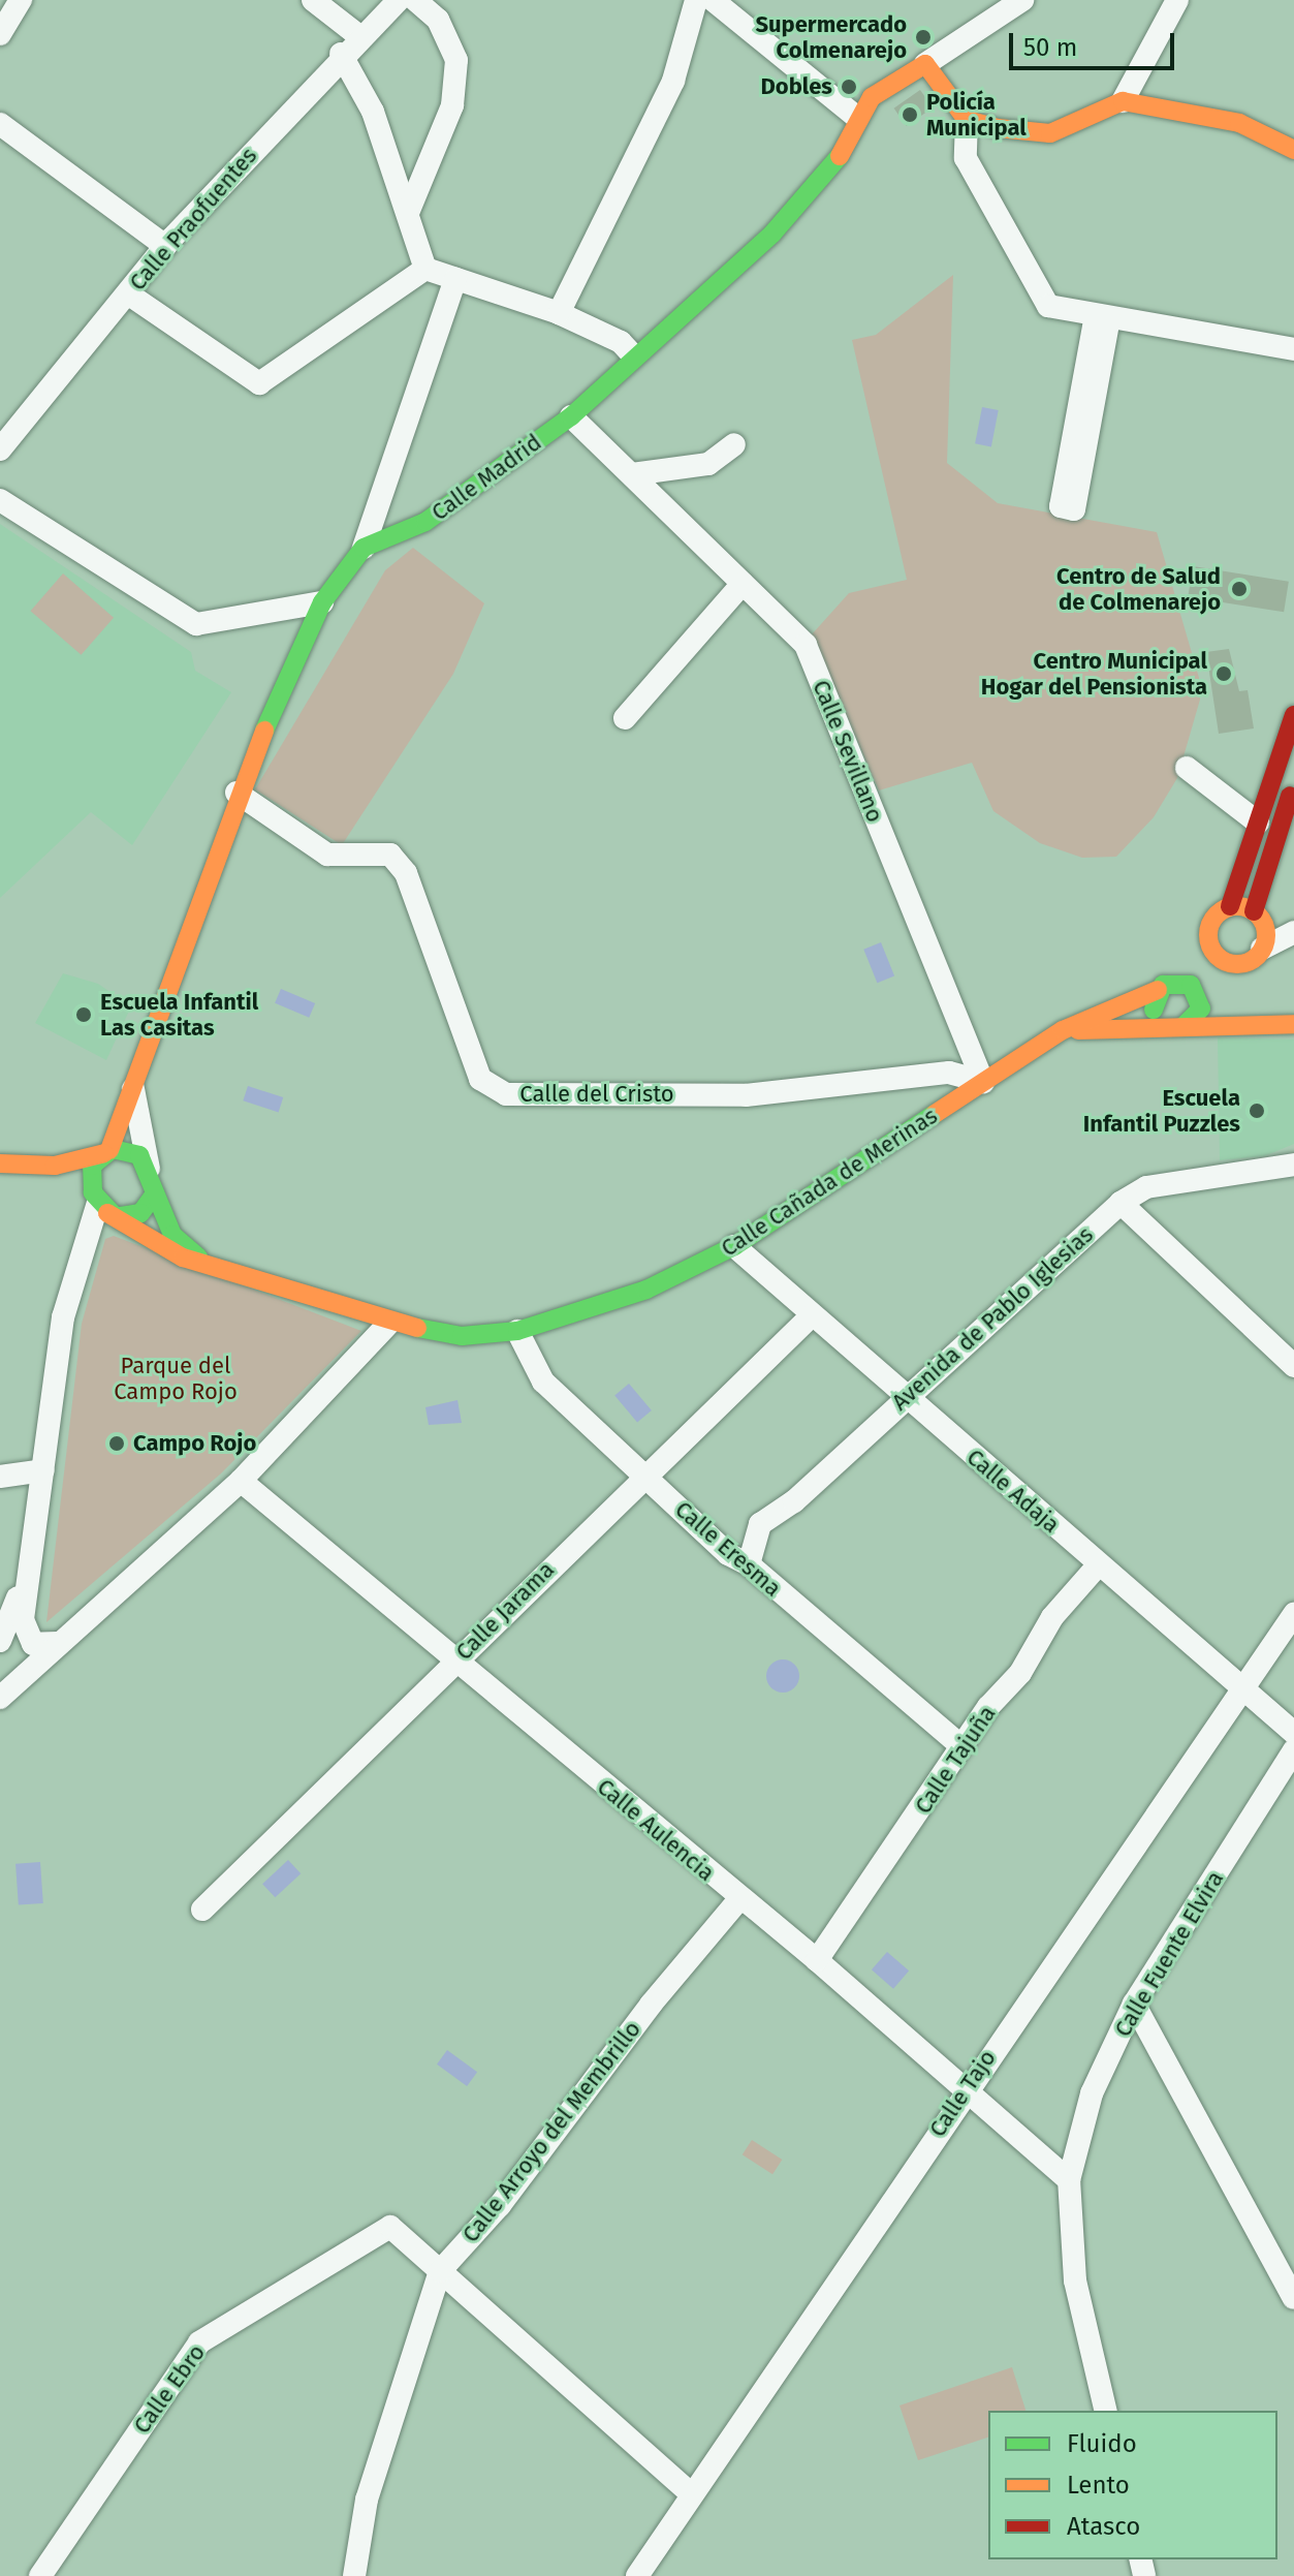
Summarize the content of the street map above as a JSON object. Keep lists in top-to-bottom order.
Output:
{
  "streets": {
    "street": [
      "Calle Praofuentes",
      "Calle Madrid",
      "Calle Sevillano",
      "Calle del Cristo",
      "Calle Cañada de Merinas",
      "Avenida de Pablo Iglesias",
      "Calle Adaja",
      "Calle Eresma",
      "Calle Jarama",
      "Calle Tajuña",
      "Calle Aulencia",
      "Calle Fuente Elvira",
      "Calle Tajo",
      "Calle Arroyo del Membrillo",
      "Calle Ebro"
    ]
  },
  "crossings": [
    ["Calle Madrid", "Calle Sevillano"],
    ["Calle Sevillano", "Calle del Cristo"],
    ["Calle Sevillano", "Calle Cañada de Merinas"],
    ["Calle del Cristo", "Calle Cañada de Merinas"],
    ["Calle Cañada de Merinas", "Calle Adaja"],
    ["Calle Cañada de Merinas", "Calle Eresma"],
    ["Avenida de Pablo Iglesias", "Calle Adaja"],
    ["Avenida de Pablo Iglesias", "Calle Eresma"],
    ["Calle Adaja", "Calle Jarama"],
    ["Calle Adaja", "Calle Tajuña"],
    ["Calle Adaja", "Calle Tajo"],
    ["Calle Eresma", "Calle Jarama"],
    ["Calle Eresma", "Calle Tajuña"],
    ["Calle Jarama", "Calle Aulencia"],
    ["Calle Tajuña", "Calle Aulencia"],
    ["Calle Aulencia", "Calle Fuente Elvira"],
    ["Calle Aulencia", "Calle Tajo"],
    ["Calle Aulencia", "Calle Arroyo del Membrillo"],
    ["Calle Arroyo del Membrillo", "Calle Ebro"]
  ],
  "parks": ["Parque del Campo Rojo"],
  "places": [
    "Supermercado Colmenarejo",
    "Dobles",
    "Policía Municipal",
    "Centro de Salud de Colmenarejo",
    "Centro Municipal Hogar del Pensionista",
    "Escuela Infantil Las Casitas",
    "Escuela Infantil Puzzles",
    "Campo Rojo"
  ],
  "legend": ["Fluido", "Lento", "Atasco"],
  "scale_bar": "50 m"
}
